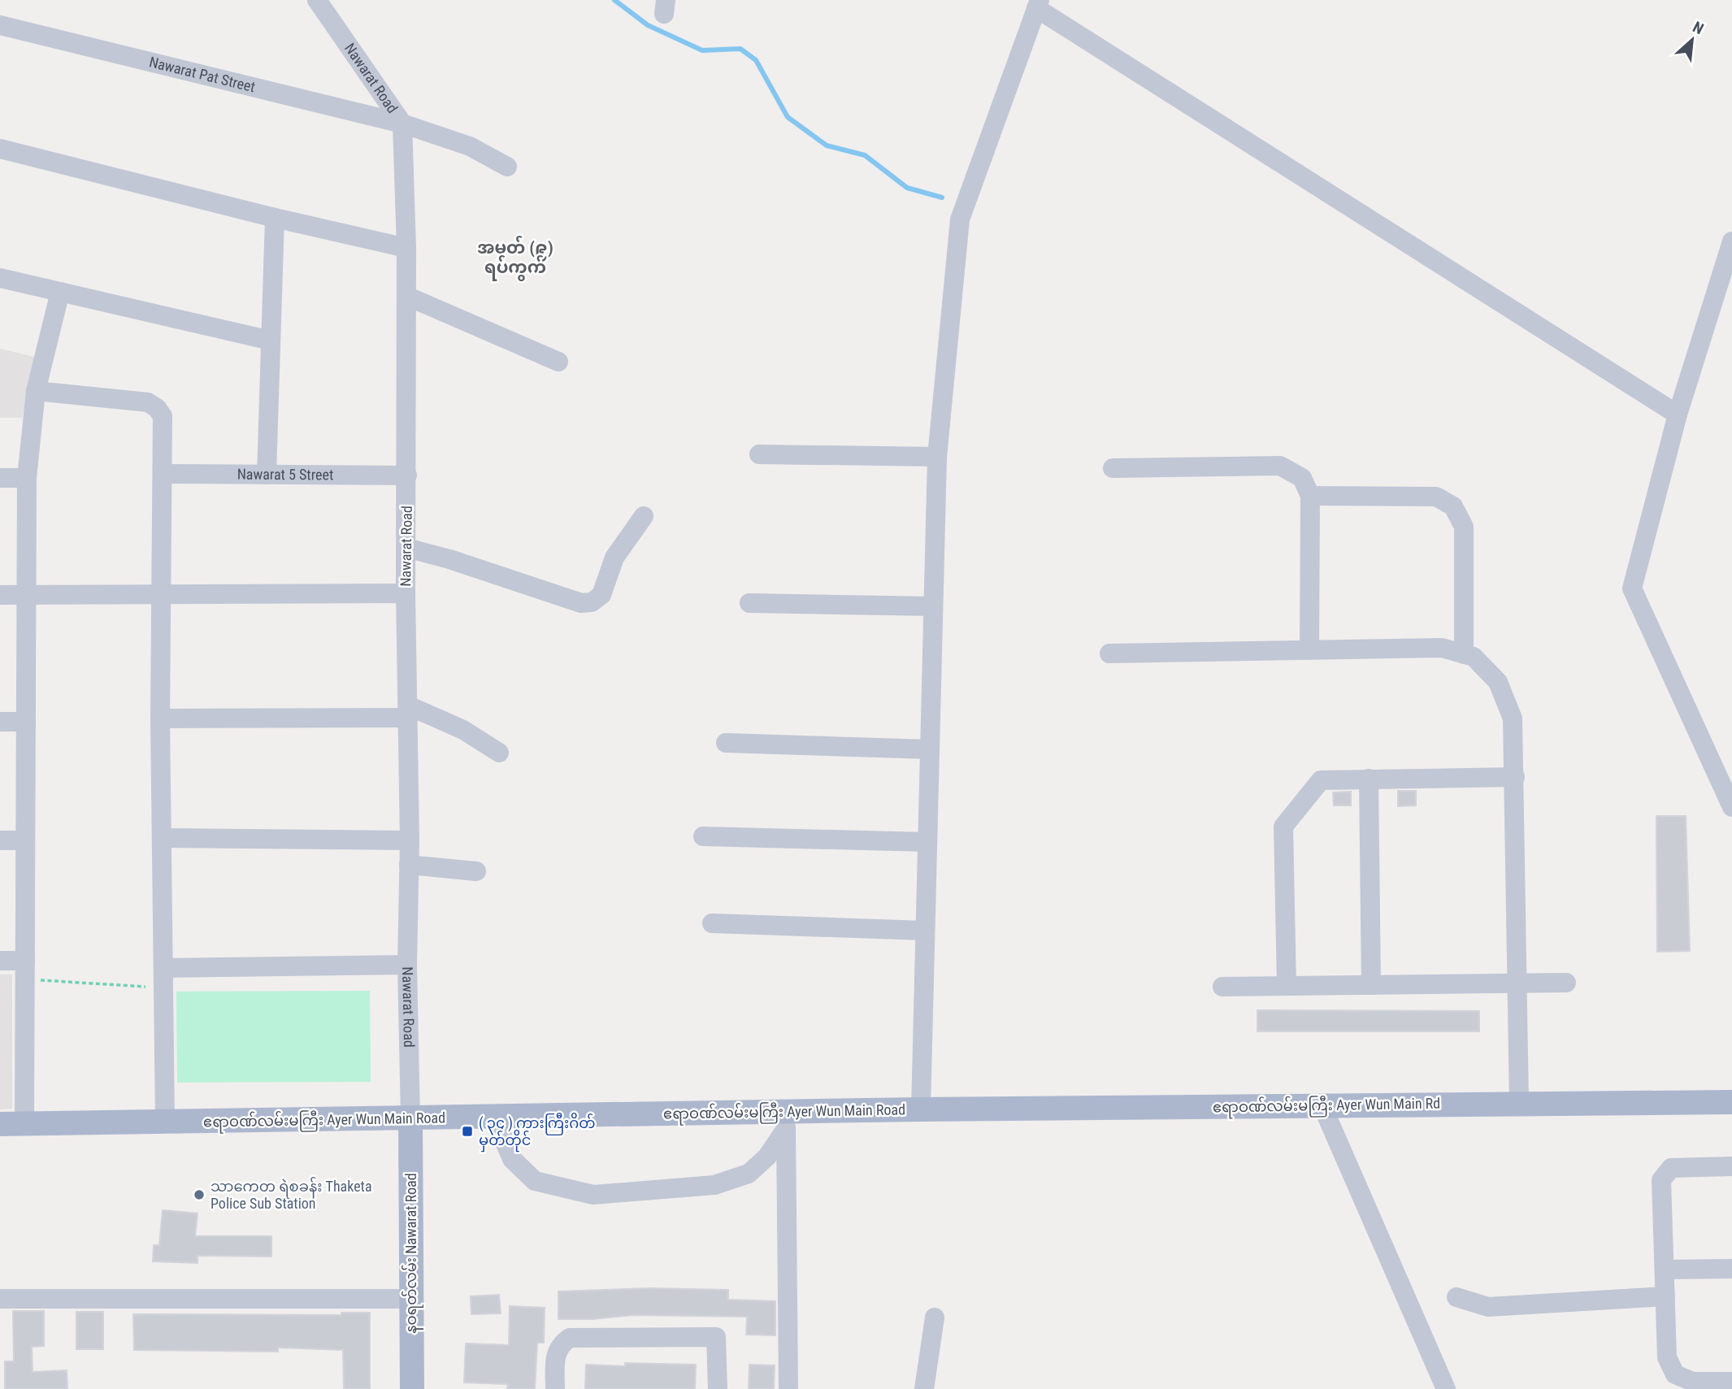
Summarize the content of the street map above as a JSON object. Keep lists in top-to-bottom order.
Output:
{
  "streets": {
    "main road": ["ဧရာဝဏ်လမ်းမကြီး Ayer Wun Main Rd", "ဧရာဝဏ်လမ်းမကြီး Ayer Wun Main Road", "နဝရတ်လမ်း Nawarat Road"],
    "street": ["Nawarat Pat Street", "Nawarat Road", "Nawarat 5 Street"]
  },
  "crossings": [
    ["Nawarat Pat Street", "Nawarat Road"],
    ["Nawarat Road", "Nawarat 5 Street"],
    ["Nawarat Road", "ဧရာဝဏ်လမ်းမကြီး Ayer Wun Main Road"],
    ["Nawarat Road", "နဝရတ်လမ်း Nawarat Road"],
    ["ဧရာဝဏ်လမ်းမကြီး Ayer Wun Main Rd", "ဧရာဝဏ်လမ်းမကြီး Ayer Wun Main Road"],
    ["ဧရာဝဏ်လမ်းမကြီး Ayer Wun Main Road", "နဝရတ်လမ်း Nawarat Road"]
  ],
  "districts": ["အမှတ် (၉) ရပ်ကွက်"],
  "places": {
    "transit": ["( ၃၄ ) ကားကြီးဂိတ် မှတ်တိုင်"],
    "other": ["သာကေတ ရဲစခန်း Thaketa Police Sub Station"]
  },
  "north": "top right"
}
